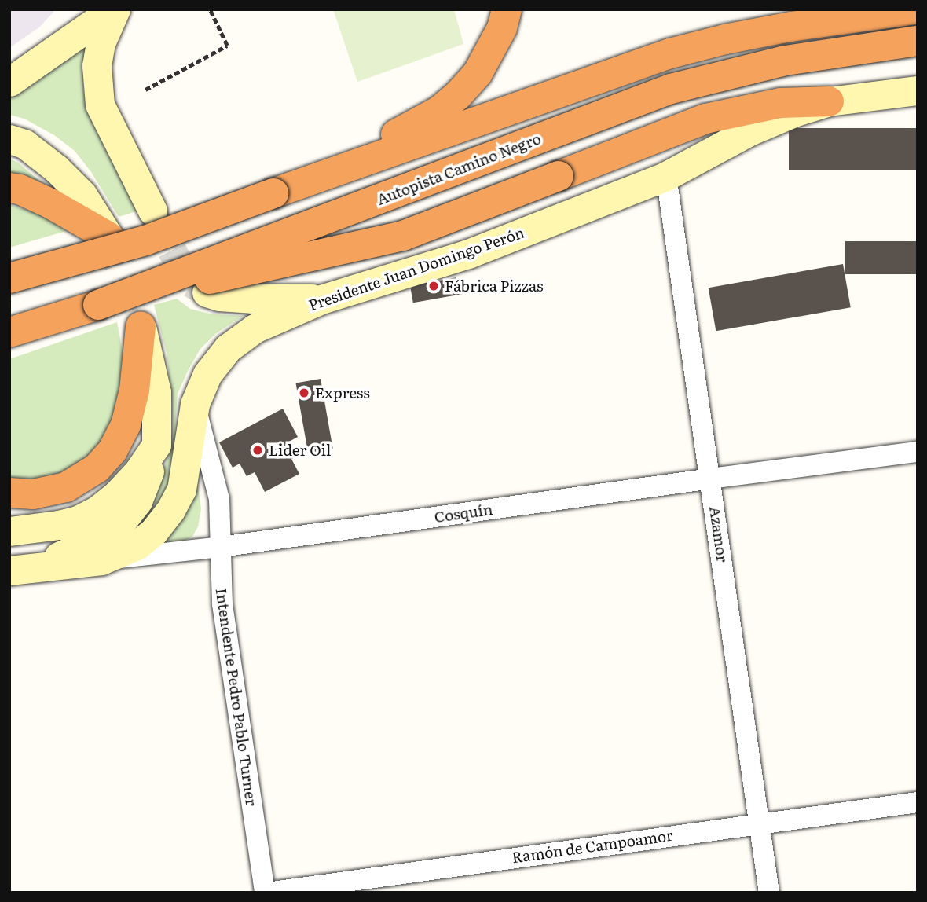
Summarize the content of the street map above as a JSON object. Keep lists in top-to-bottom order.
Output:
{
  "streets": {
    "highway": ["Autopista Camino Negro"],
    "street": [
      "Presidente Juan Domingo Perón",
      "Cosquín",
      "Azamor",
      "Intendente Pedro Pablo Turner",
      "Ramón de Campoamor"
    ]
  },
  "crossings": [
    ["Presidente Juan Domingo Perón", "Cosquín"],
    ["Presidente Juan Domingo Perón", "Azamor"],
    ["Presidente Juan Domingo Perón", "Intendente Pedro Pablo Turner"],
    ["Cosquín", "Azamor"],
    ["Cosquín", "Intendente Pedro Pablo Turner"],
    ["Azamor", "Ramón de Campoamor"],
    ["Intendente Pedro Pablo Turner", "Ramón de Campoamor"]
  ],
  "places": ["Fábrica Pizzas", "Express", "Lider Oil"]
}
